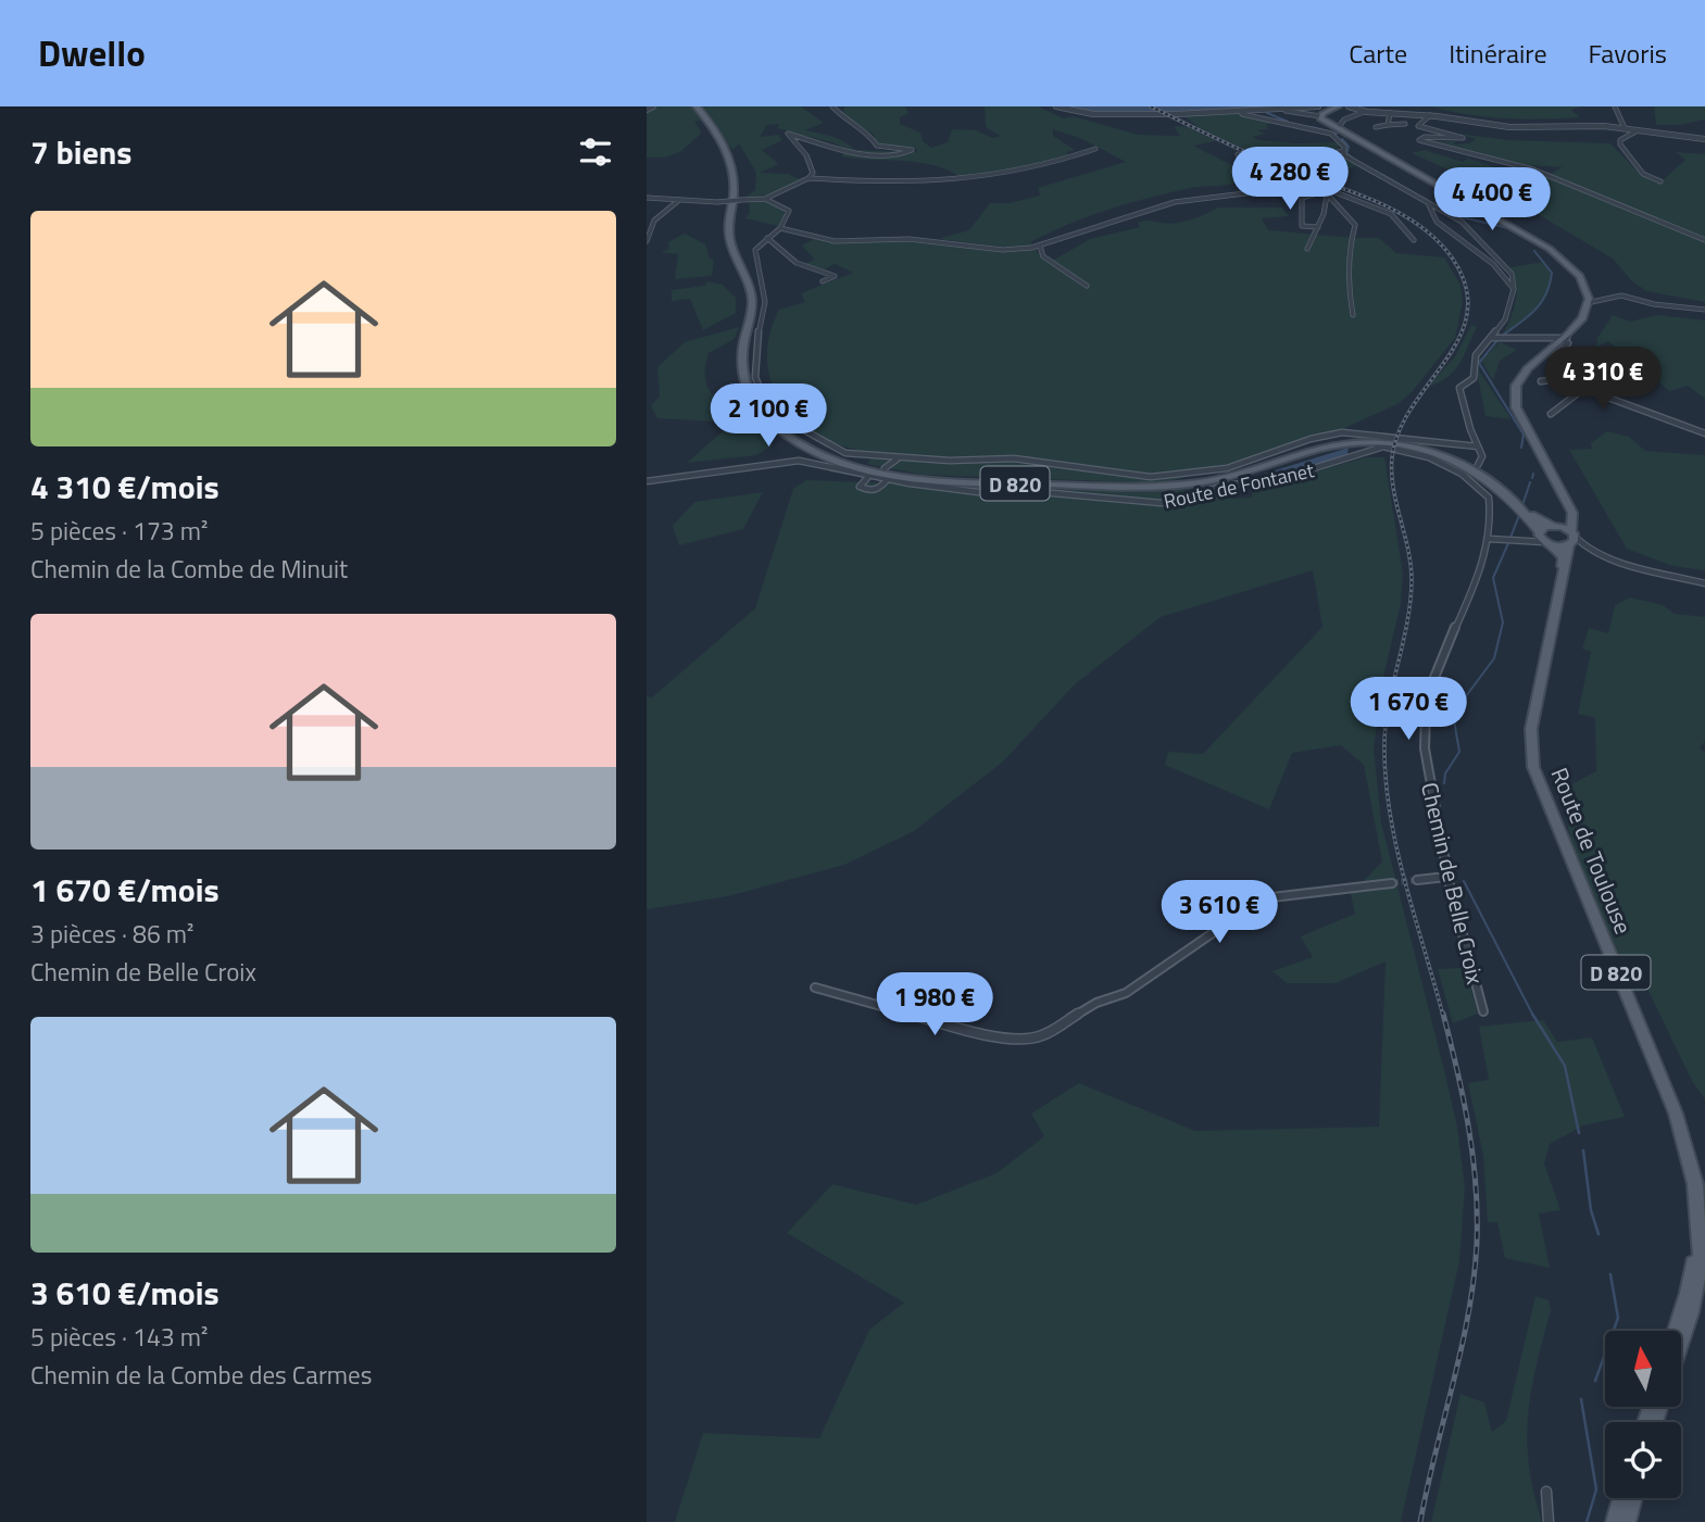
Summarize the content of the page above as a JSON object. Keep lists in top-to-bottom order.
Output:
{
  "streets": {
    "main road": ["D 820", "Route de Toulouse"],
    "street": ["Route de Fontanet", "Chemin de Belle Croix"]
  },
  "crossings": [
    ["D 820", "Route de Toulouse"],
    ["Route de Fontanet", "Chemin de Belle Croix"]
  ],
  "north": "top",
  "page": {
    "header": "Dwello",
    "nav": ["Carte", "Itinéraire", "Favoris"],
    "heading": "7 biens",
    "price": [
      "4 280 €",
      "4 400 €",
      "4 310 €",
      "2 100 €",
      "1 670 €",
      "3 610 €",
      "1 980 €"
    ],
    "list": [
      {
        "name": "4 310 €/mois",
        "note": "5 pièces · 173 m² · Chemin de la Combe de Minuit"
      },
      {
        "name": "1 670 €/mois",
        "note": "3 pièces · 86 m² · Chemin de Belle Croix"
      },
      {
        "name": "3 610 €/mois",
        "note": "5 pièces · 143 m² · Chemin de la Combe des Carmes"
      }
    ]
  }
}
